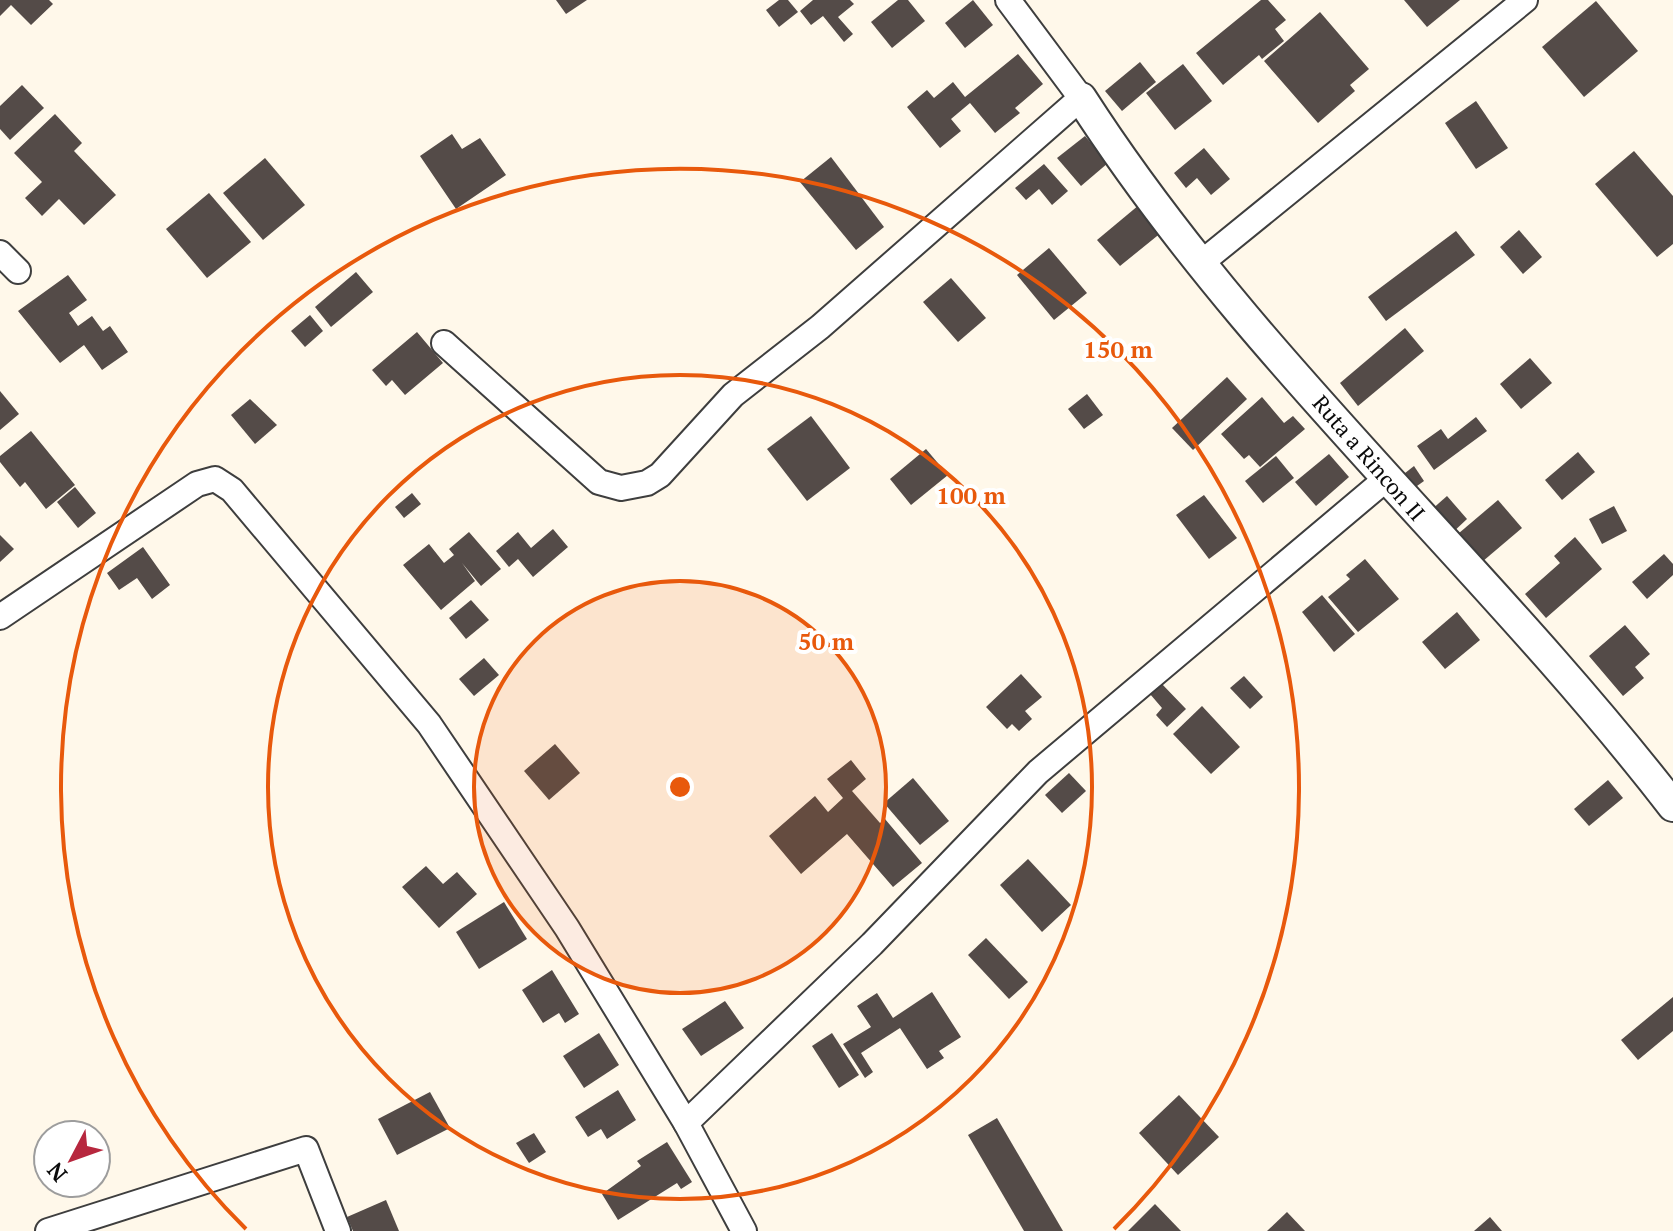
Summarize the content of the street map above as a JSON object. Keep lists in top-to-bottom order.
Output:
{
  "streets": {
    "street": ["Ruta a Rincon II"]
  },
  "north": "bottom left",
  "rings": ["150 m", "100 m", "50 m"]
}
